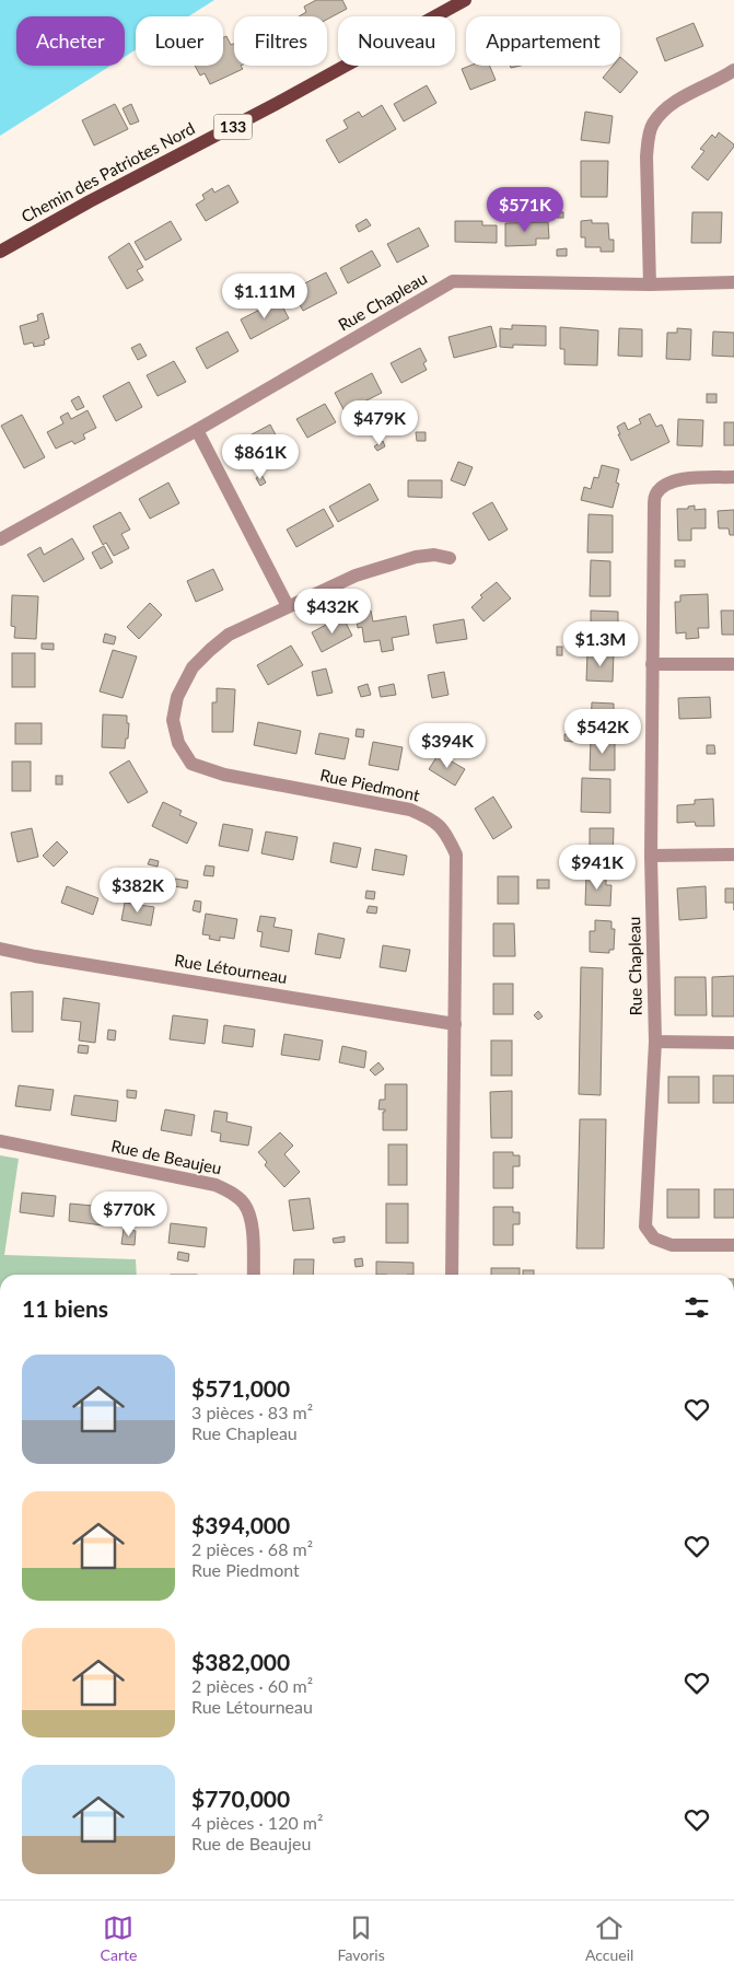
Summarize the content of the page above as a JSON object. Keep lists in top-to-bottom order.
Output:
{
  "streets": {
    "main road": ["133", "Chemin des Patriotes Nord"],
    "street": [
      "Rue Chapleau",
      "Rue Piedmont",
      "Rue Létourneau",
      "Rue de Beaujeu"
    ]
  },
  "crossings": [
    ["Rue Piedmont", "Rue Létourneau"]
  ],
  "page": {
    "chip": [
      "Acheter",
      "Louer",
      "Filtres",
      "Nouveau",
      "Appartement"
    ],
    "price": [
      "$571K",
      "$1.11M",
      "$479K",
      "$861K",
      "$432K",
      "$1.3M",
      "$542K",
      "$394K",
      "$941K",
      "$382K",
      "$770K"
    ],
    "heading": "11 biens",
    "list": [
      {
        "name": "$571,000",
        "note": "3 pièces · 83 m² · Rue Chapleau"
      },
      {
        "name": "$394,000",
        "note": "2 pièces · 68 m² · Rue Piedmont"
      },
      {
        "name": "$382,000",
        "note": "2 pièces · 60 m² · Rue Létourneau"
      },
      {
        "name": "$770,000",
        "note": "4 pièces · 120 m² · Rue de Beaujeu"
      }
    ],
    "tabs": ["Carte", "Favoris", "Accueil"]
  }
}
